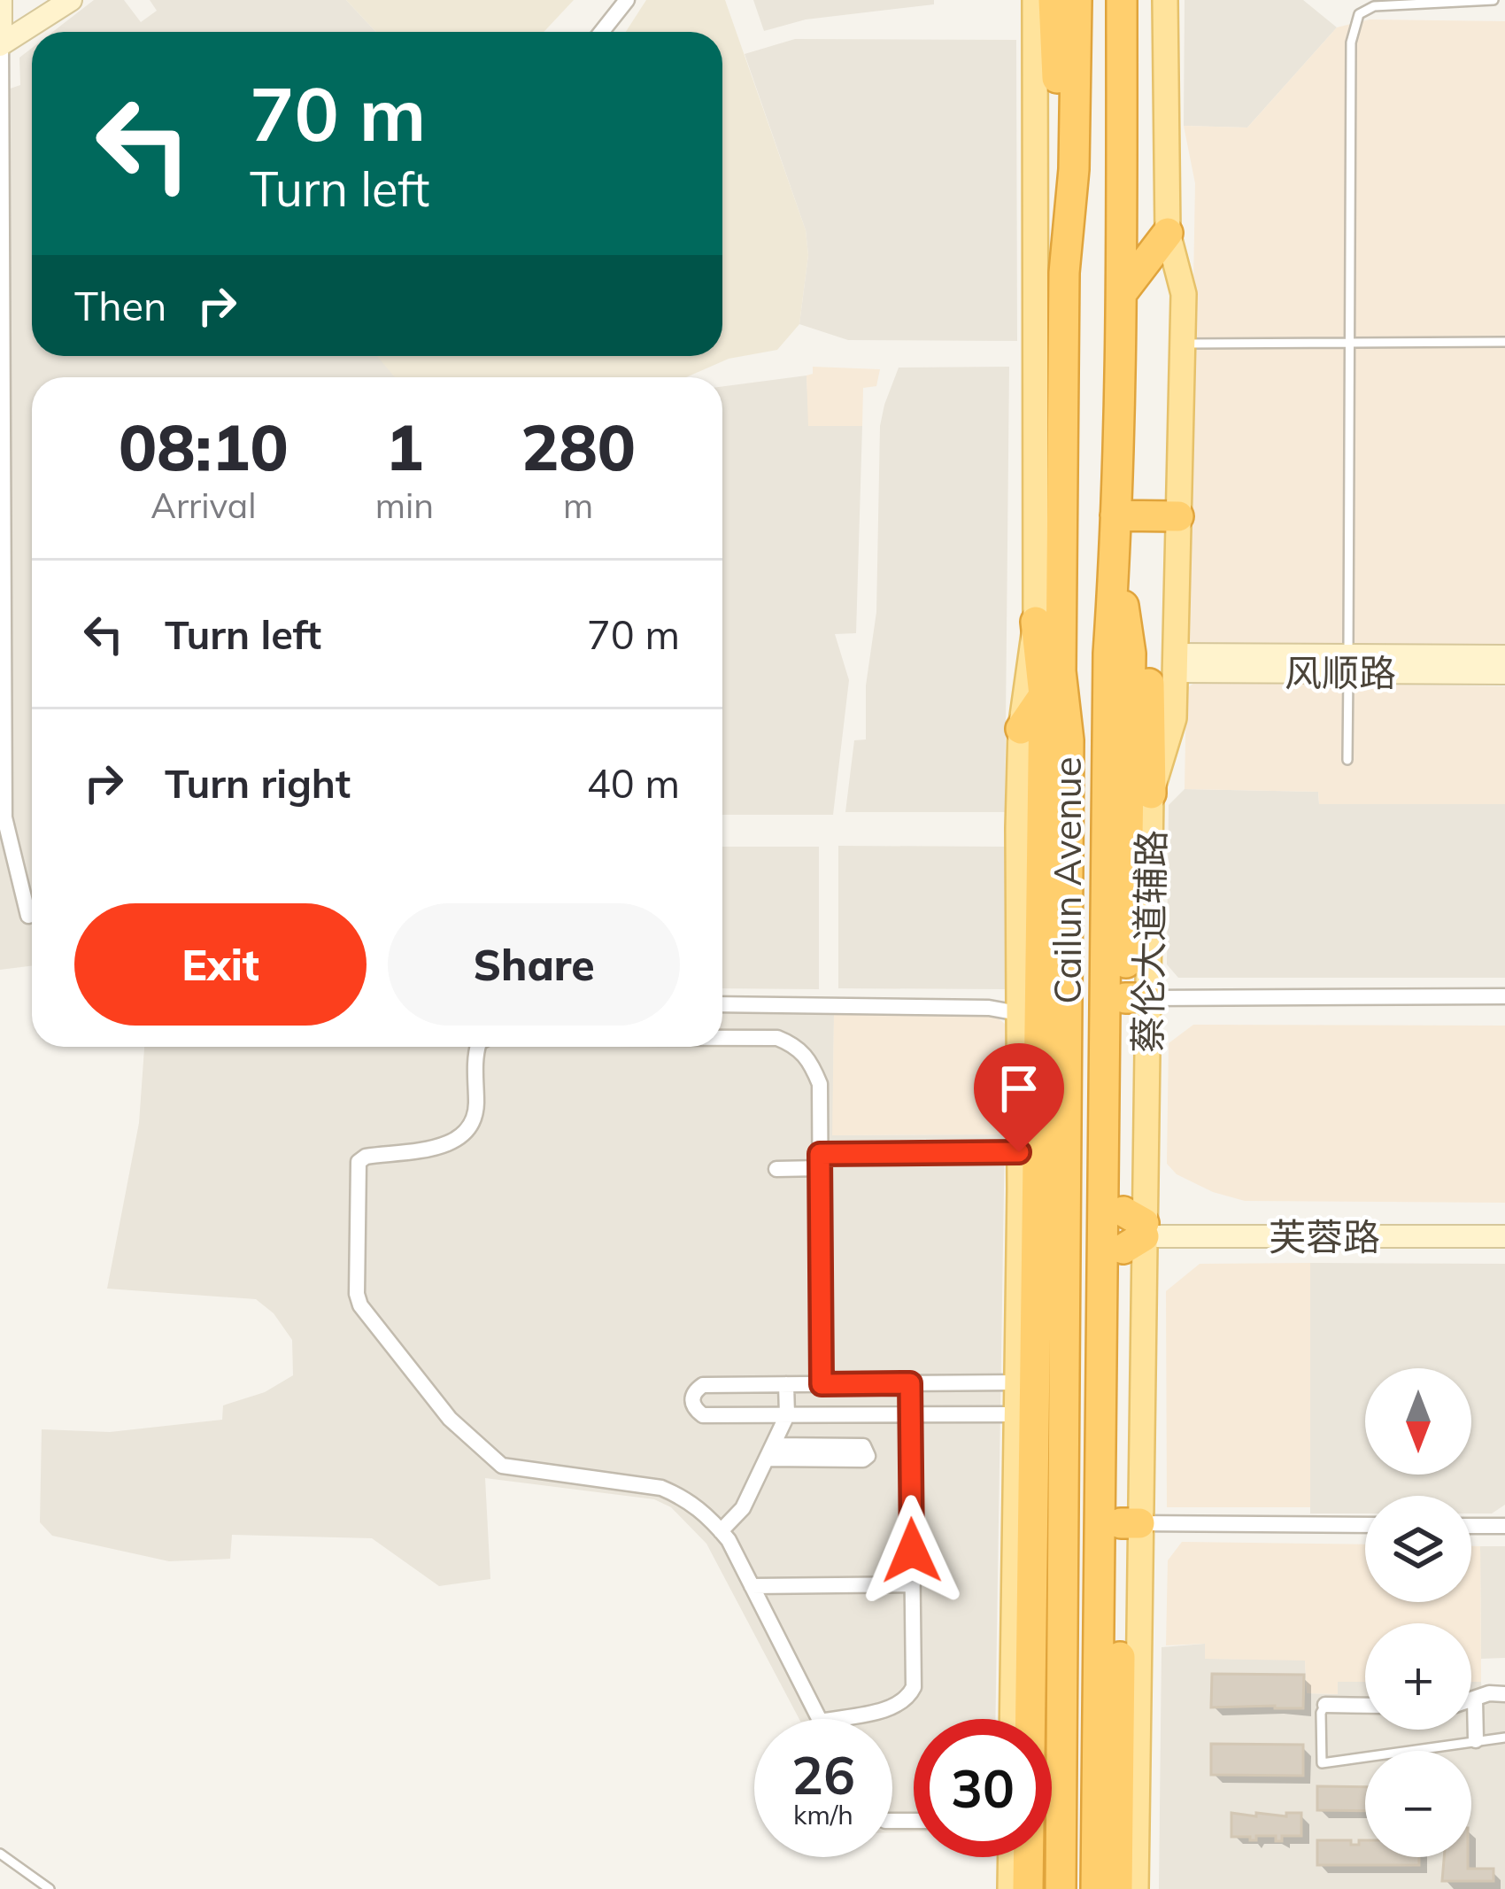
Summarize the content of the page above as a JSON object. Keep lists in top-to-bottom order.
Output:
{
  "streets": {
    "highway": ["Cailun Avenue"],
    "main road": ["蔡伦大道辅路"],
    "street": ["风顺路", "芙蓉路"]
  },
  "crossings": [
    ["风顺路", "蔡伦大道辅路"]
  ],
  "north": "bottom",
  "page": {
    "turn": ["70 m", "Turn left"],
    "then": "Then",
    "eta": [
      "08:10",
      "Arrival",
      "1",
      "min",
      "280",
      "m"
    ],
    "list": [
      {
        "name": "Turn left",
        "value": "70 m"
      },
      {
        "name": "Turn right",
        "value": "40 m"
      }
    ],
    "buttons": ["Exit", "Share"],
    "map_buttons": ["+", "−"],
    "speed": "26 km/h",
    "limit": "30"
  }
}
